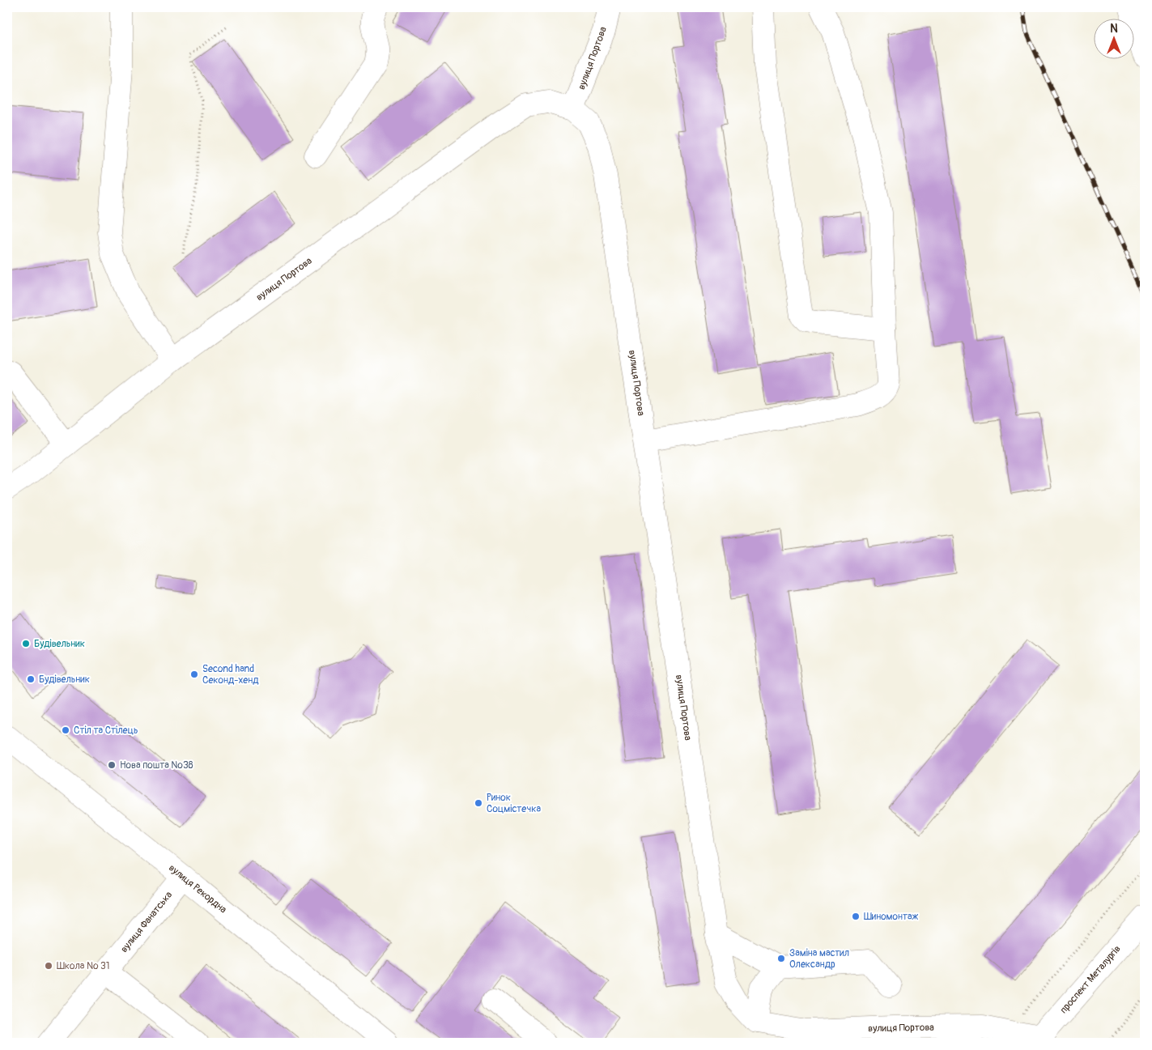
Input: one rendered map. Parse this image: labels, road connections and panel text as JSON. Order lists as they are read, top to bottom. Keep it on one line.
{"streets":{"street":["вулиця Портова","вулиця Рекордна","вулиця Фанатська","проспект Металургів"]},"crossings":[["вулиця Портова","проспект Металургів"],["вулиця Рекордна","вулиця Фанатська"]],"places":["Будівельник","Second hand Секонд-хенд","Будiвельник","Стіл та Стілець","Нова пошта №38","Ринок Соцмістечка","Шиномонтаж","Заміна мастил Олександр","Школа № 31"],"north":"top"}
